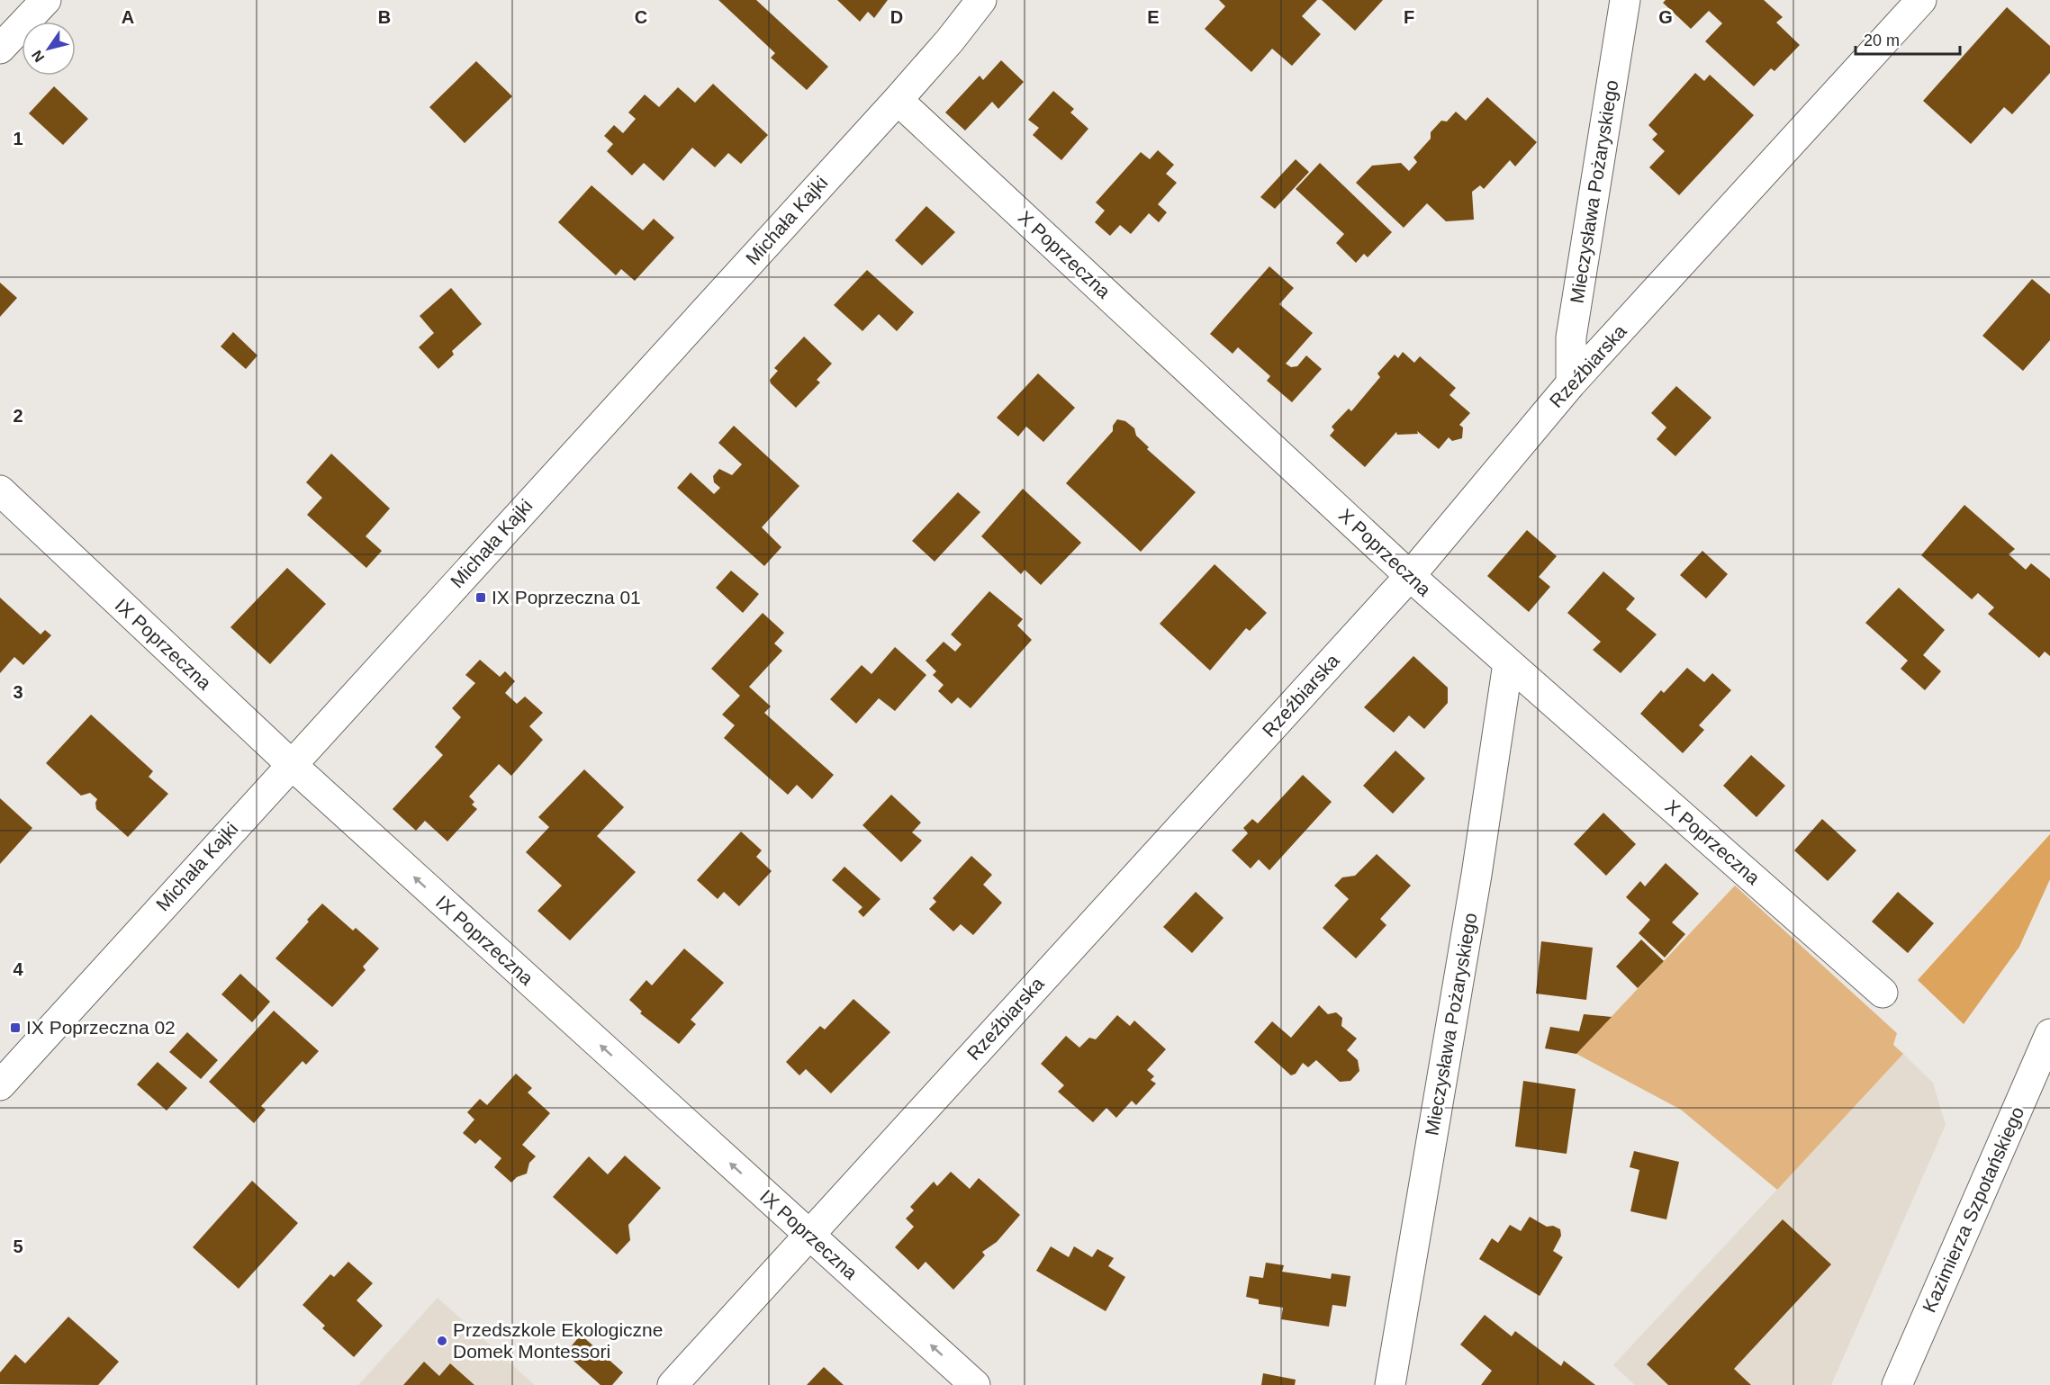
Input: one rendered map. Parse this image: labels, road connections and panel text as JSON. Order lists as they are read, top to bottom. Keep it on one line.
{"streets":{"street":["Mieczysława Pożaryskiego","Michała Kajki","X Poprzeczna","Rzeźbiarska","IX Poprzeczna","Kazimierza Szpotańskiego"]},"crossings":[["Mieczysława Pożaryskiego","X Poprzeczna"],["Mieczysława Pożaryskiego","Rzeźbiarska"],["Michała Kajki","X Poprzeczna"],["Michała Kajki","IX Poprzeczna"],["X Poprzeczna","Rzeźbiarska"],["Rzeźbiarska","IX Poprzeczna"]],"one_way":["IX Poprzeczna"],"places":{"transit":["IX Poprzeczna 01","IX Poprzeczna 02"],"other":["Przedszkole Ekologiczne Domek Montessori"]},"scale_bar":"20 m","north":"bottom left","grid":{"columns":["A","B","C","D","E","F","G"],"rows":["1","2","3","4","5"]}}
